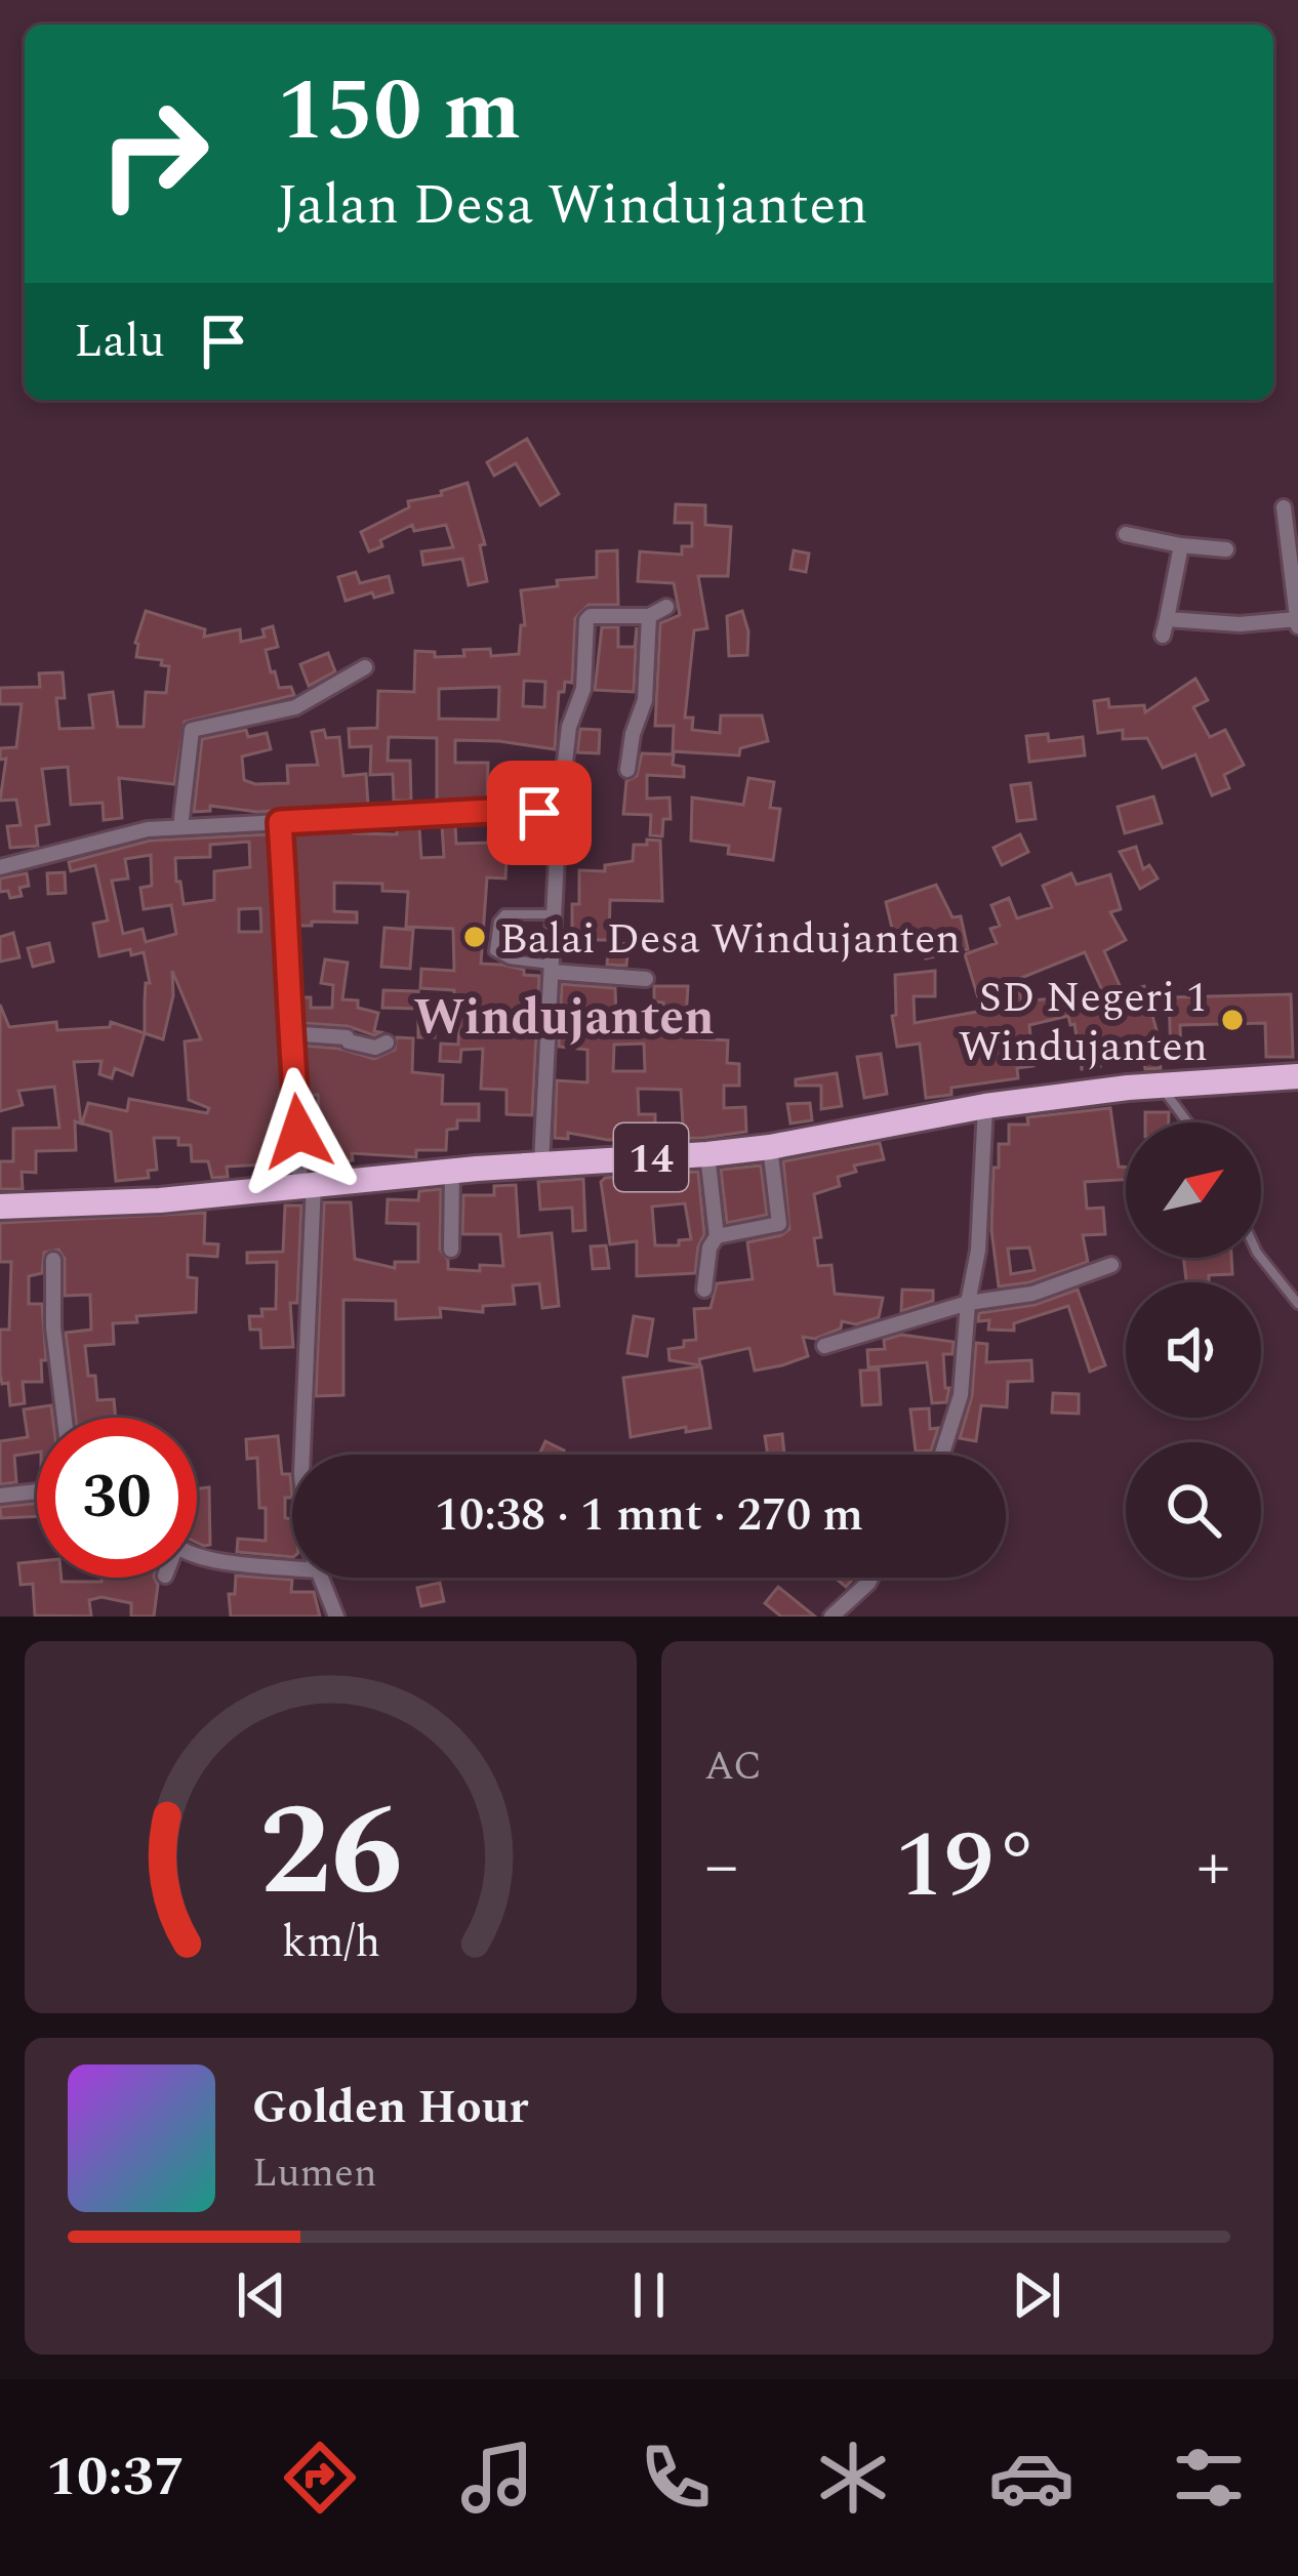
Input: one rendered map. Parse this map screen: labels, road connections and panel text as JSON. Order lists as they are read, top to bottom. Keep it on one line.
{"streets":{"highway":["14"]},"districts":["Windujanten"],"places":["Balai Desa Windujanten","SD Negeri 1 Windujanten"],"north":"top right","page":{"turn":["150 m","Jalan Desa Windujanten"],"then":"Lalu","limit":"30","trip":"10:38 · 1 mnt · 270 m","tile":"AC","heat":["−","19°","+"],"song":["Golden Hour","Lumen"],"tabs":"10:37","gauge":["26","km/h"]}}
